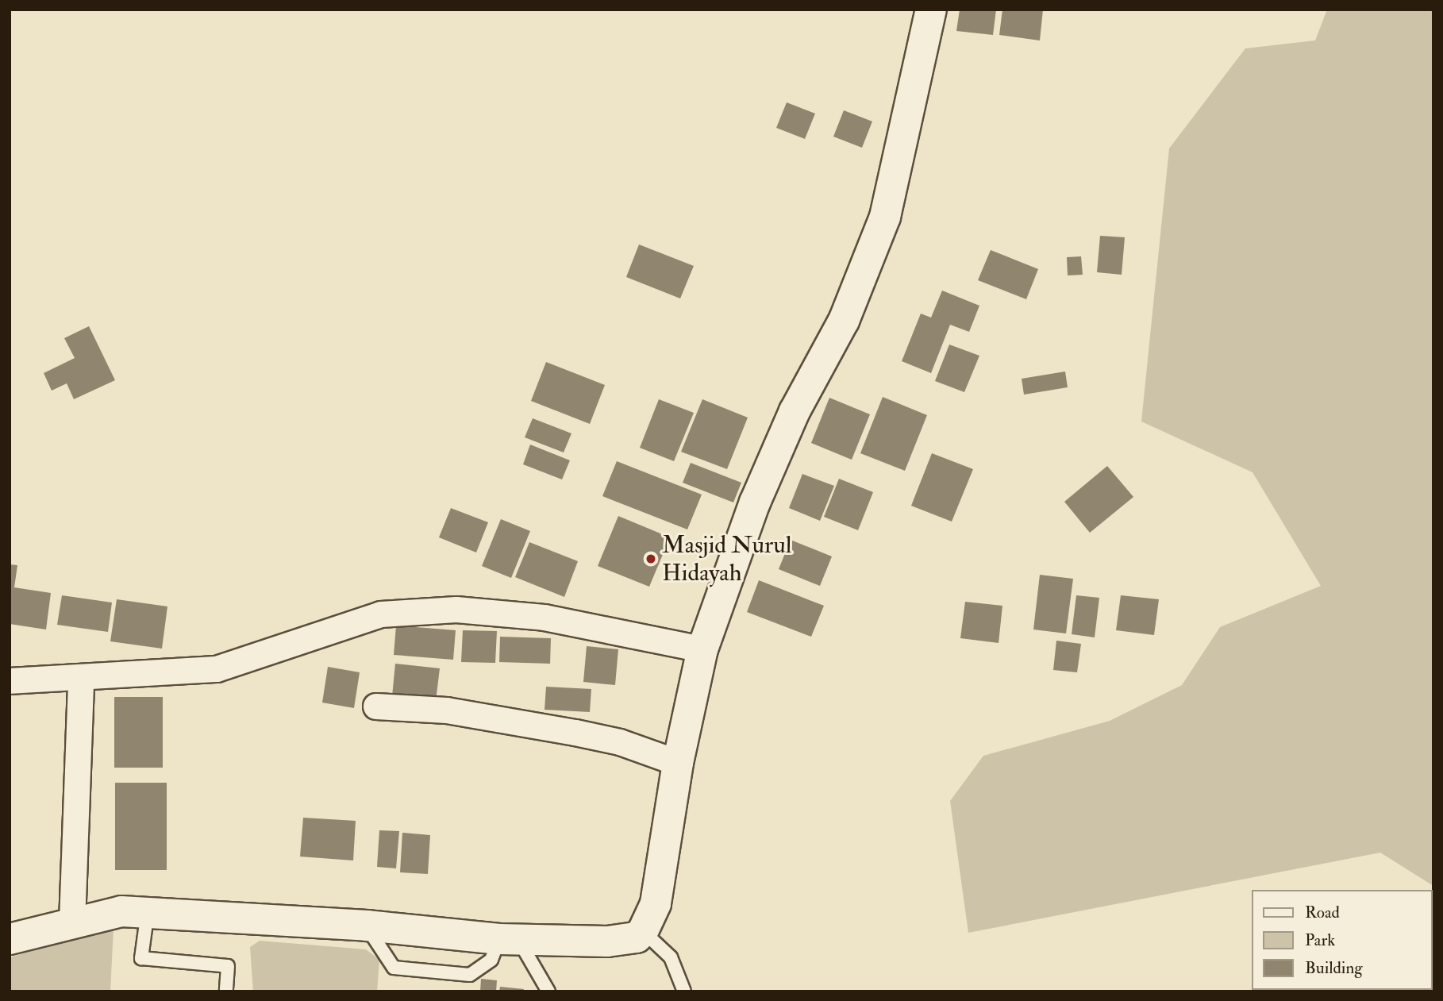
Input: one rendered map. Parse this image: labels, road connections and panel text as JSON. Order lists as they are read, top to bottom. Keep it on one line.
{"places":["Masjid Nurul Hidayah"],"legend":["Road","Park","Building"]}
